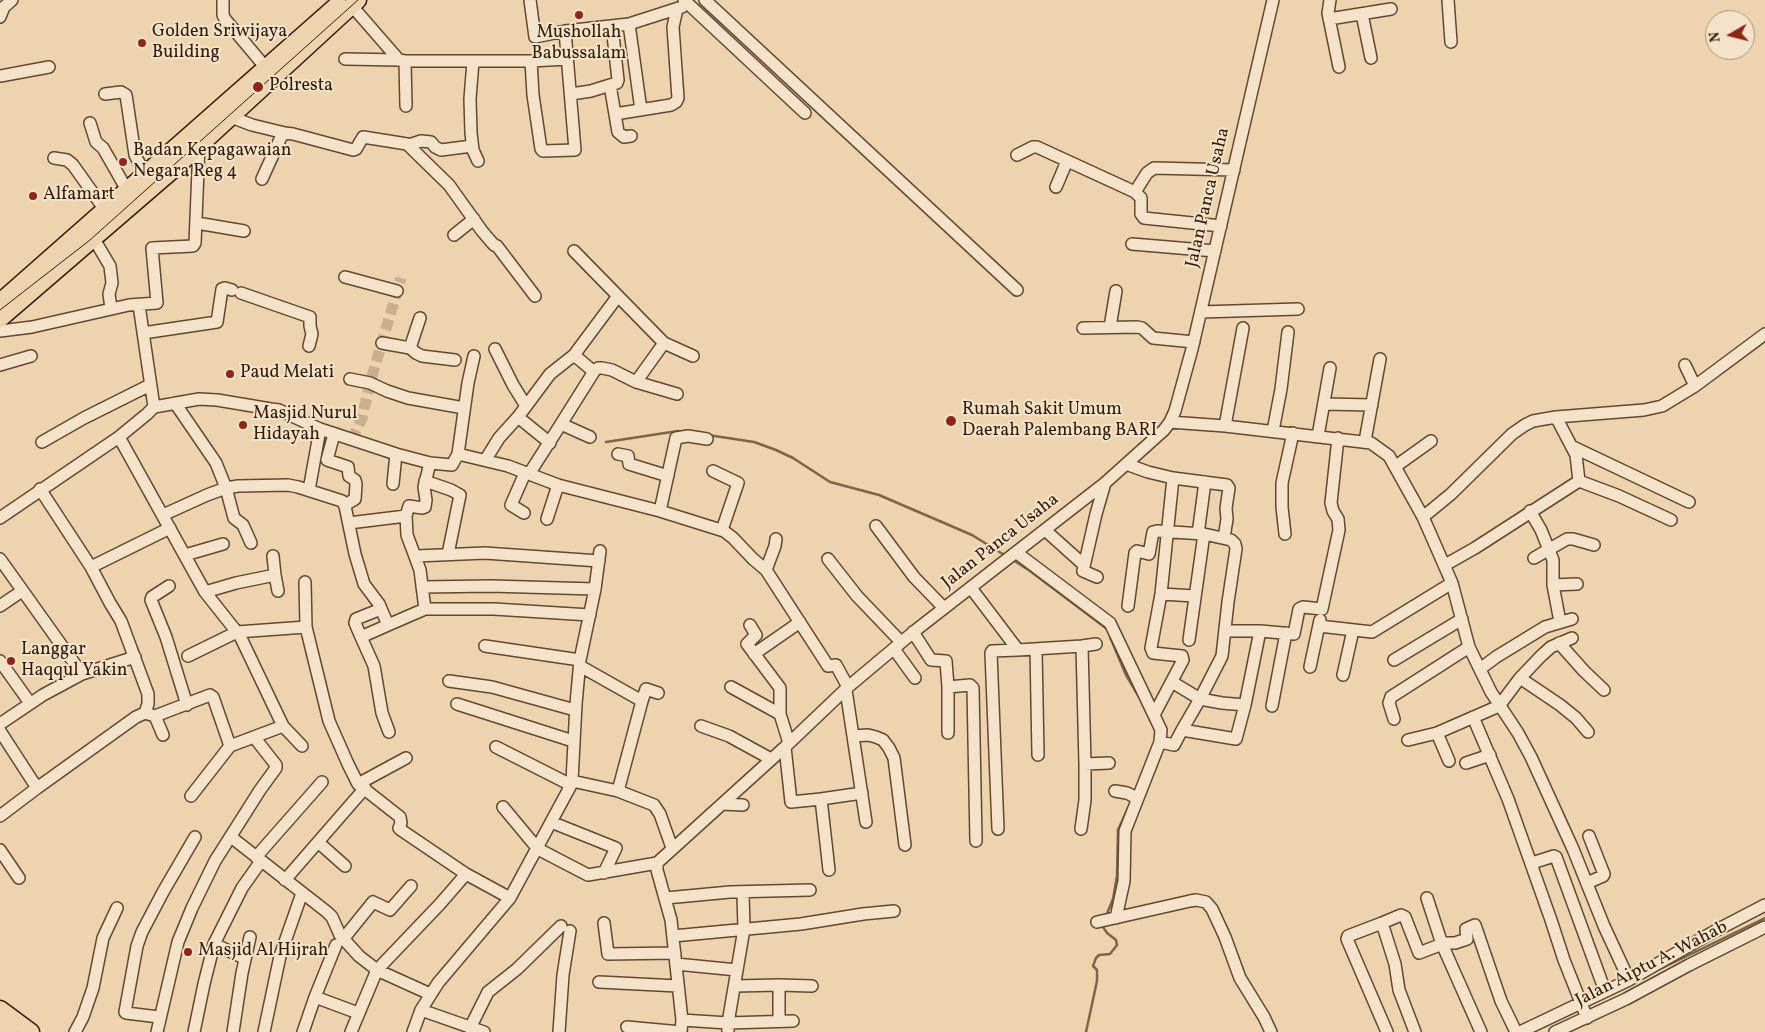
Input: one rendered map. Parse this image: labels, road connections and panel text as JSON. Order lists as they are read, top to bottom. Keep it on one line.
{"streets":{"street":["Jalan Panca Usaha","Jalan Aiptu A. Wahab"]},"places":["Mushollah Babussalam","Golden Sriwijaya Building","Polresta","Badan Kepagawaian Negara Reg 4","Alfamart","Paud Melati","Rumah Sakit Umum Daerah Palembang BARI","Masjid Nurul Hidayah","Langgar Haqqul Yakin","Masjid Al Hijrah"],"north":"left"}
